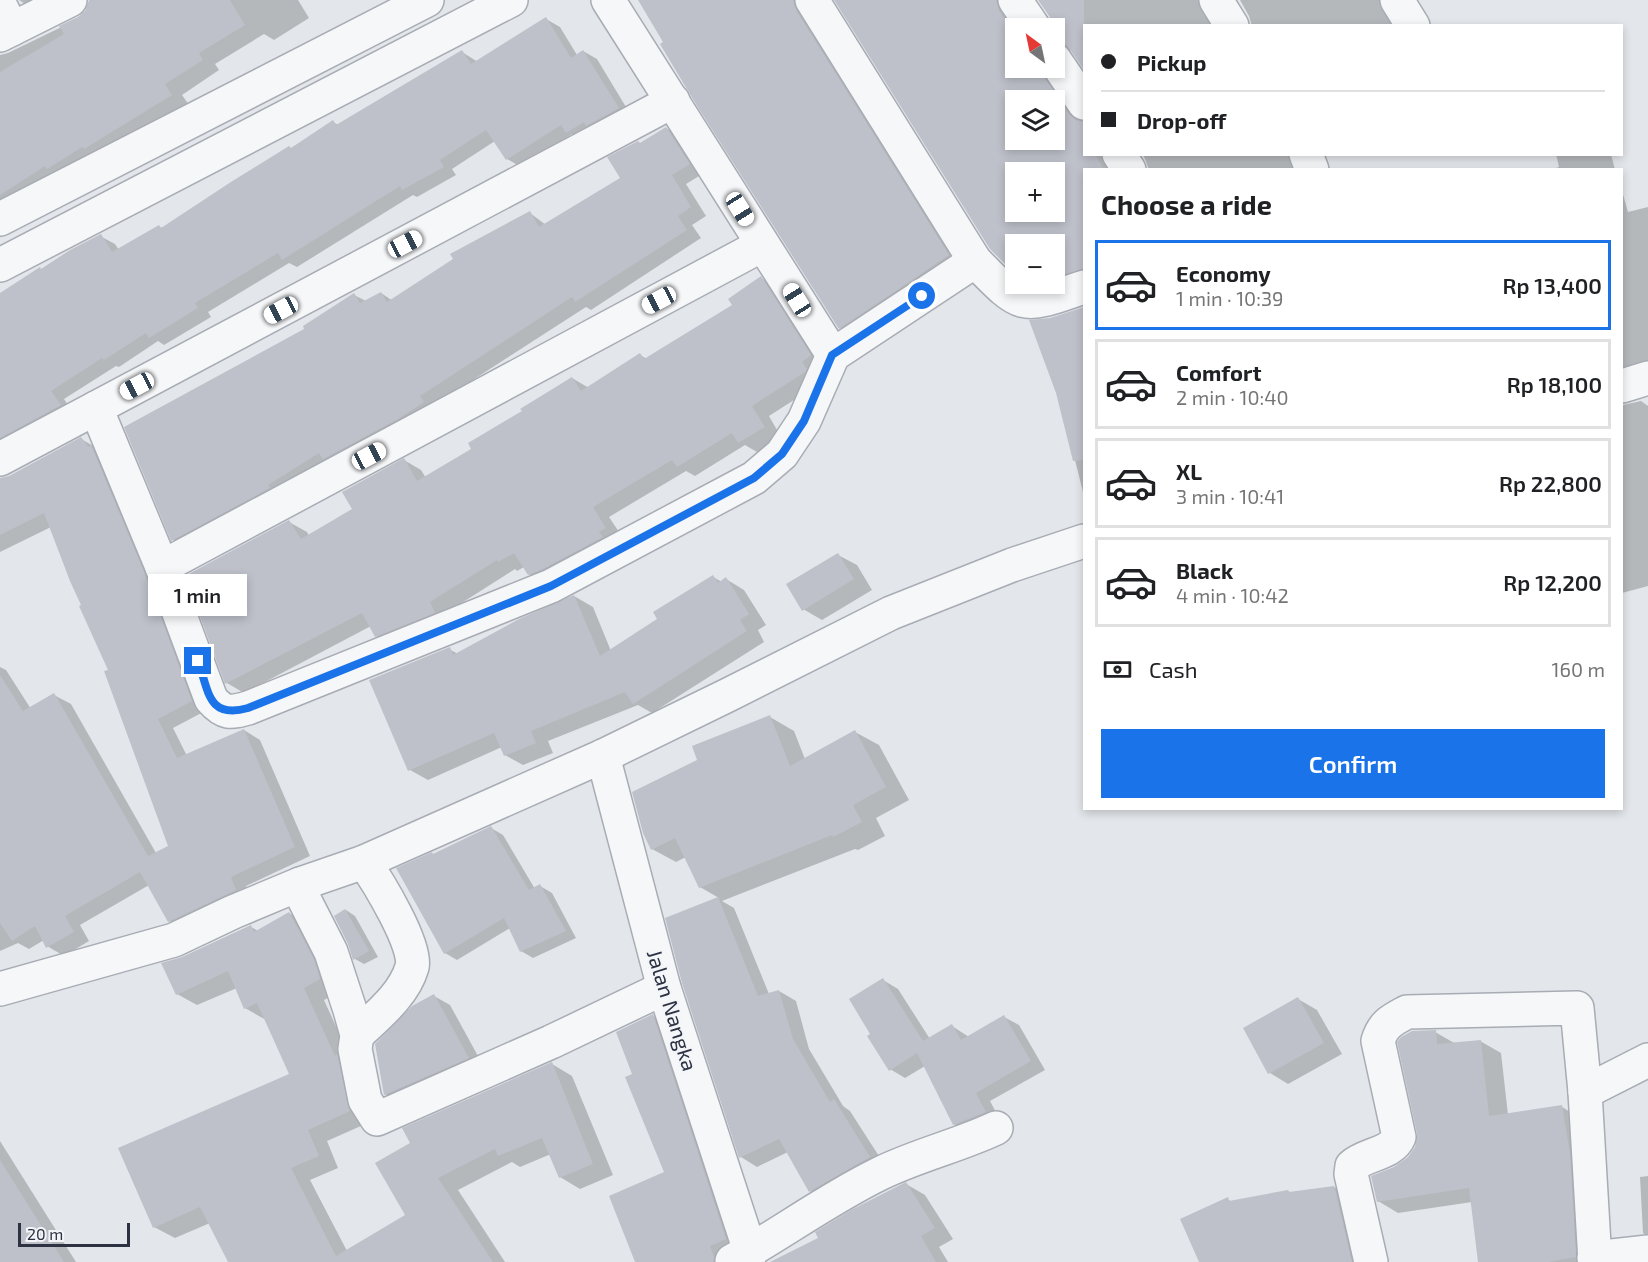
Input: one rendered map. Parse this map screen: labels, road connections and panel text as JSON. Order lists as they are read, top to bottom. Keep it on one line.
{"streets":{"street":["Jalan Nangka"]},"scale_bar":"20 m","north":"top left","page":{"map_buttons":["+","−"],"banner":["Pickup","Drop-off"],"heading":"Choose a ride","list":[{"name":"Economy","note":"1 min · 10:39","value":"Rp 13,400"},{"name":"Comfort","note":"2 min · 10:40","value":"Rp 18,100"},{"name":"XL","note":"3 min · 10:41","value":"Rp 22,800"},{"name":"Black","note":"4 min · 10:42","value":"Rp 12,200"}],"bubble":"1 min","pay":["Cash","160 m"],"buttons":"Confirm","scale":"20 m"}}
